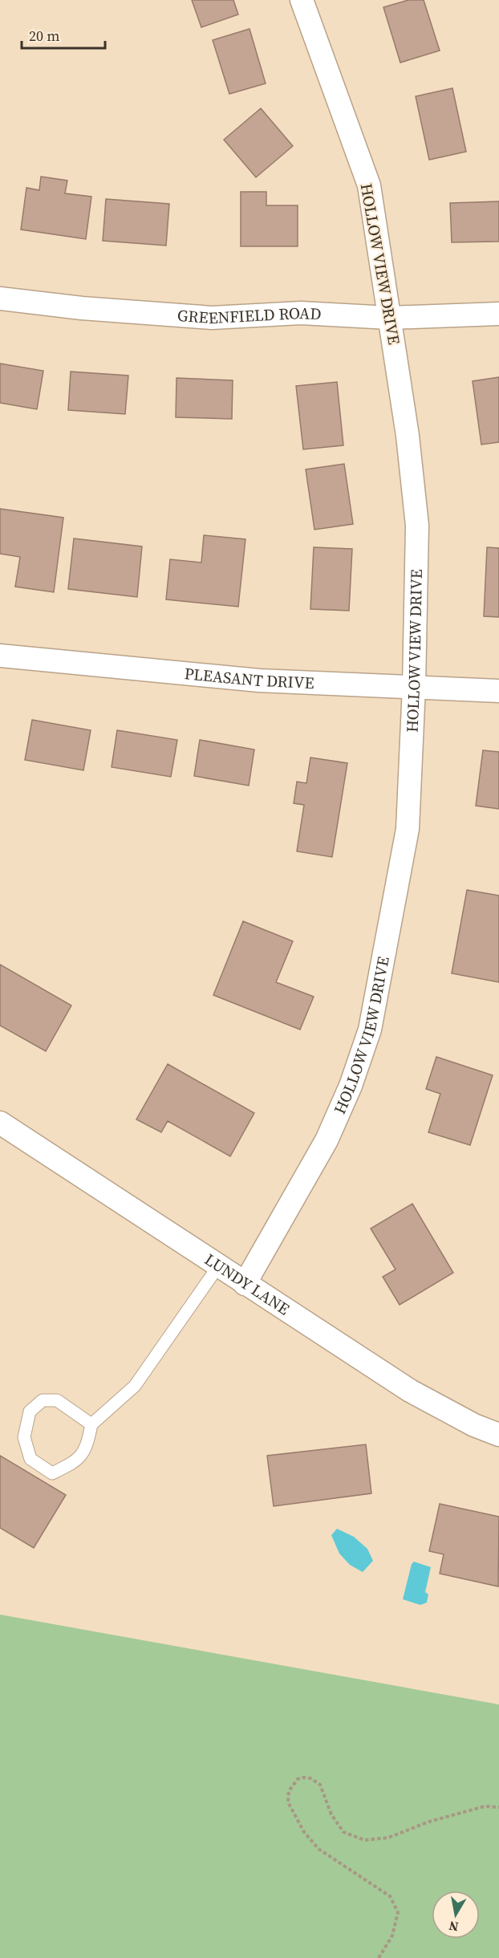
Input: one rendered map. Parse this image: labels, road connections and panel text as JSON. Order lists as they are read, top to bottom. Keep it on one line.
{"streets":{"street":["HOLLOW VIEW DRIVE","GREENFIELD ROAD","PLEASANT DRIVE","LUNDY LANE"]},"crossings":[["HOLLOW VIEW DRIVE","GREENFIELD ROAD"],["HOLLOW VIEW DRIVE","PLEASANT DRIVE"],["HOLLOW VIEW DRIVE","LUNDY LANE"]],"scale_bar":"20 m","north":"bottom"}
